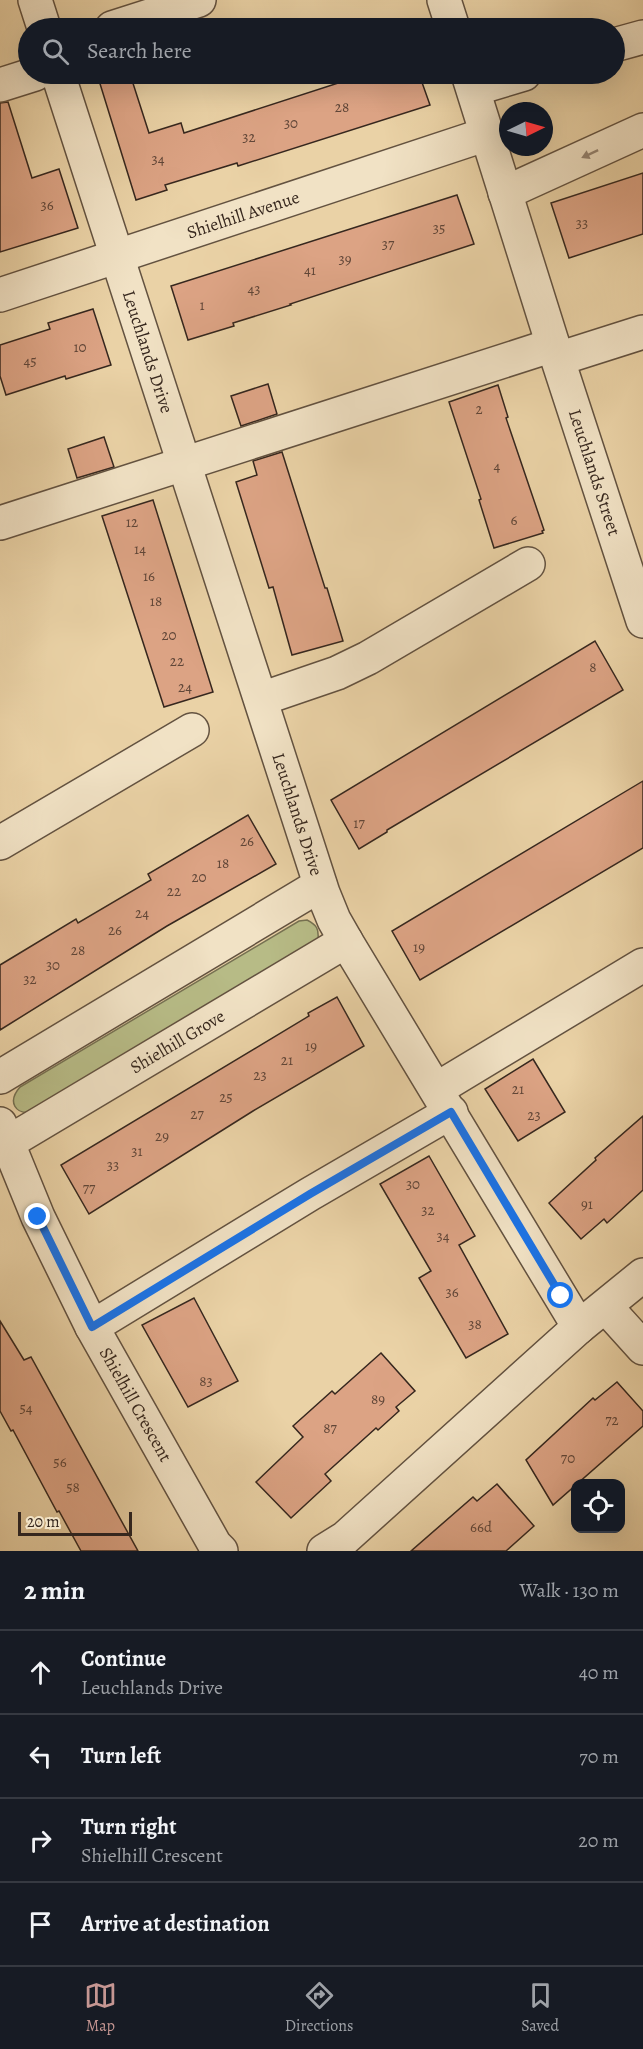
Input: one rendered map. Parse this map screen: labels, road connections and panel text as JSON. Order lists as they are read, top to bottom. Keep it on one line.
{"streets":{"street":["Shielhill Avenue","Leuchlands Drive","Leuchlands Street","Shielhill Grove","Shielhill Crescent"]},"crossings":[["Shielhill Avenue","Leuchlands Drive"],["Shielhill Avenue","Leuchlands Street"],["Leuchlands Drive","Shielhill Grove"],["Shielhill Grove","Shielhill Crescent"]],"house_numbers":["28","30","32","34","36","33","35","37","39","41","43","1","10","45","2","4","6","12","14","16","18","20","22","8","24","17","26","18","20","22","24","26","19","28","30","32","19","21","23","21","25","27","23","29","31","33","30","77","91","32","34","36","38","83","89","54","72","87","70","56","58","66d"],"scale_bar":"20 m","north":"right","page":{"search":"Search here","scale":"20 m","heading":["2 min","Walk · 130 m"],"list":[["Continue","Leuchlands Drive","40 m"],["Turn left","70 m"],["Turn right","Shielhill Crescent","20 m"],"Arrive at destination"],"nav":["Map","Directions","Saved"]}}
